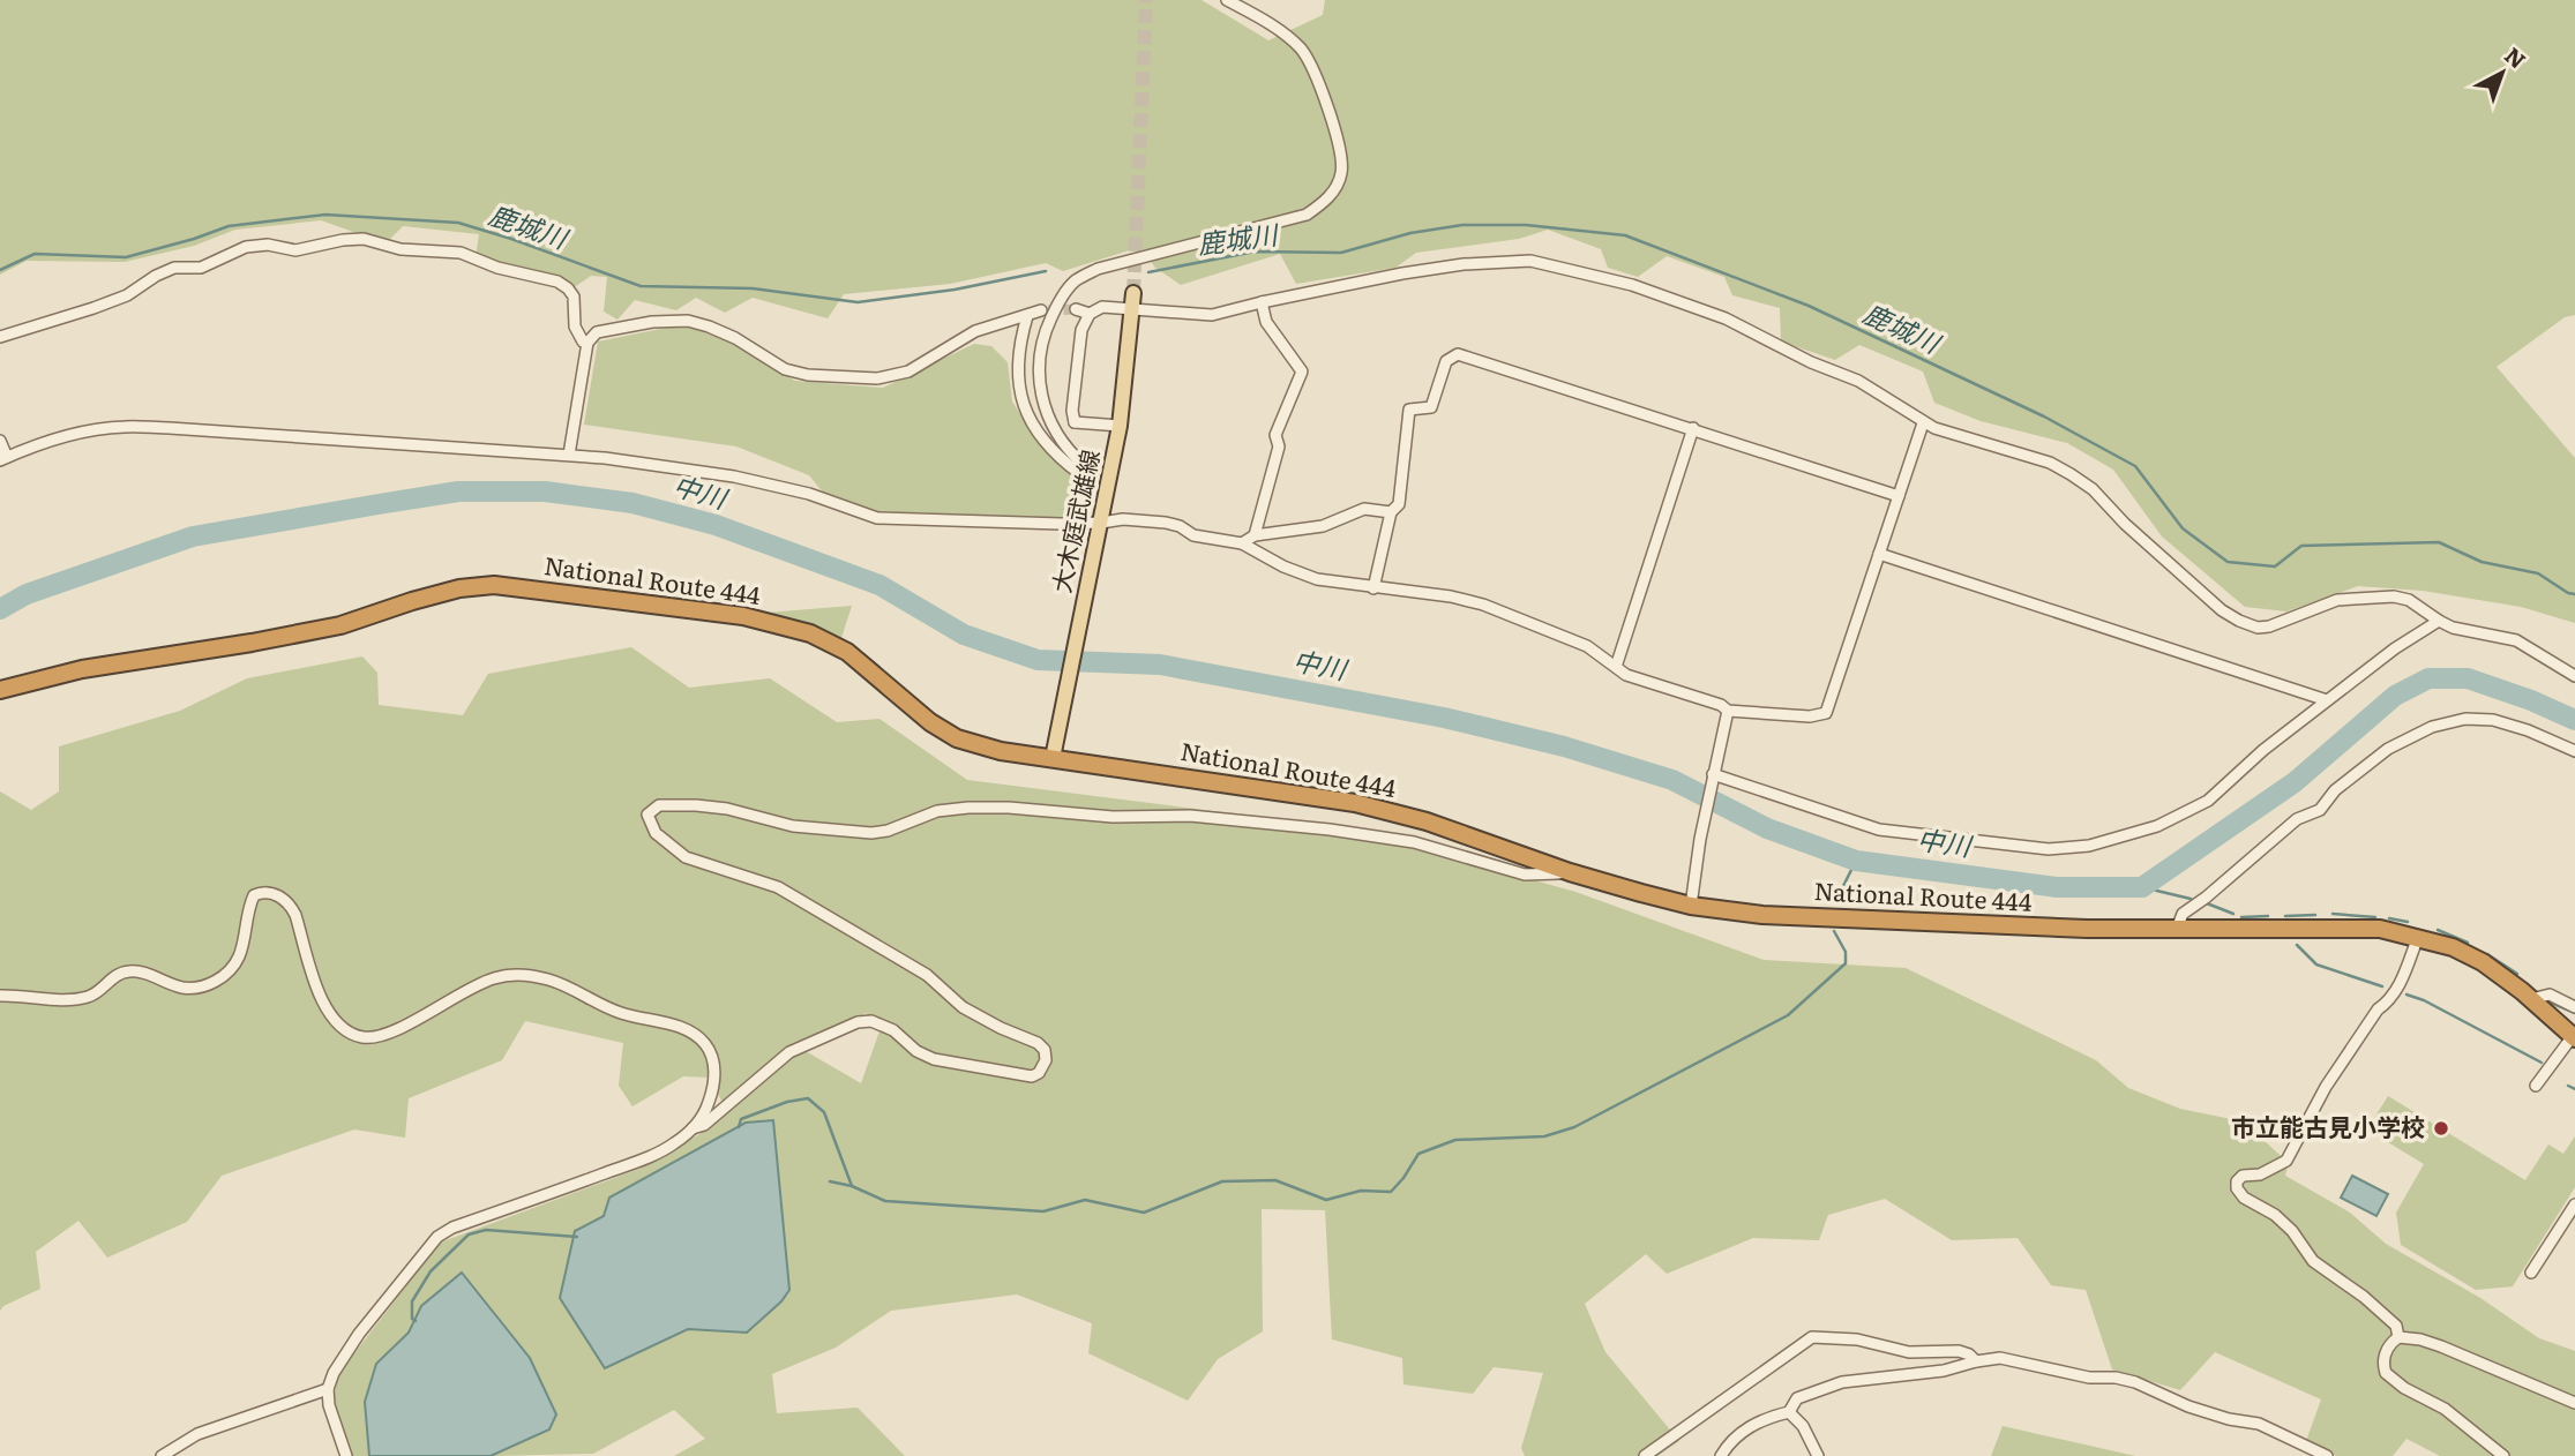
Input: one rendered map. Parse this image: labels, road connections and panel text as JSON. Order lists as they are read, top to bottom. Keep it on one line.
{"streets":{"highway":["National Route 444"],"main road":["大木庭武雄線"]},"crossings":[["大木庭武雄線","National Route 444"]],"water":["鹿城川","中川"],"places":["市立能古見小学校"],"north":"top right"}
